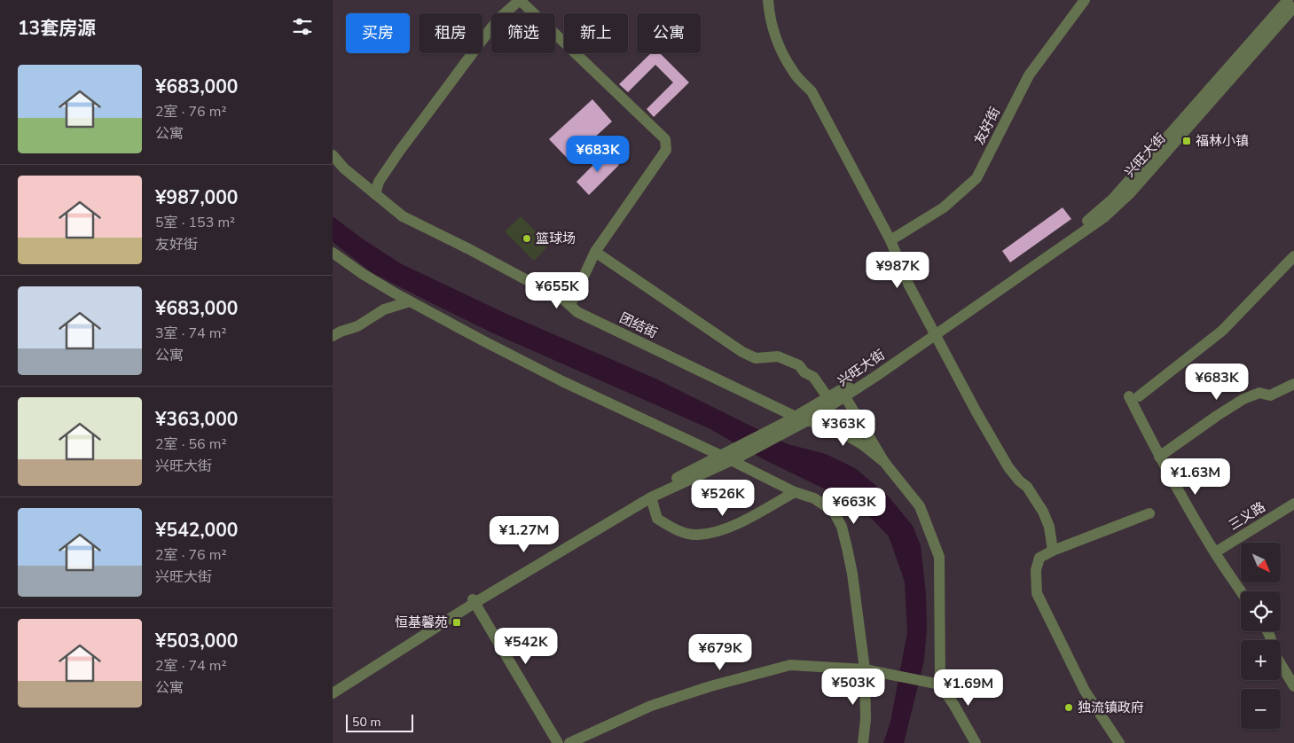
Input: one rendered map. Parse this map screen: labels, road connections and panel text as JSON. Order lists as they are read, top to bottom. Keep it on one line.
{"streets":{"street":["友好街","兴旺大街","团结街","三义路"]},"crossings":[["兴旺大街","团结街"]],"places":{"transit":["福林小镇","恒基馨苑"],"other":["篮球场","独流镇政府"]},"scale_bar":"50 m","north":"bottom right","page":{"heading":"13套房源","chip":["买房","租房","筛选","新上","公寓"],"list":[{"name":"¥683,000","note":"2室 · 76 m² · 公寓"},{"name":"¥987,000","note":"5室 · 153 m² · 友好街"},{"name":"¥683,000","note":"3室 · 74 m² · 公寓"},{"name":"¥363,000","note":"2室 · 56 m² · 兴旺大街"},{"name":"¥542,000","note":"2室 · 76 m² · 兴旺大街"},{"name":"¥503,000","note":"2室 · 74 m² · 公寓"}],"price":["¥683K","¥987K","¥655K","¥683K","¥363K","¥1.63M","¥526K","¥663K","¥1.27M","¥542K","¥679K","¥503K","¥1.69M"],"map_buttons":["+","−"],"scale":"50 m"}}
